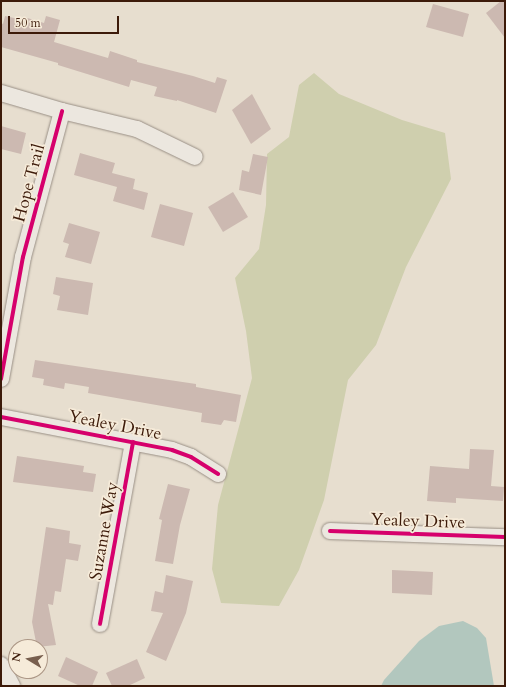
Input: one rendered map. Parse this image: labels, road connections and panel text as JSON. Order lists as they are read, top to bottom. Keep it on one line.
{"streets":{"street":["Hope Trail","Yealey Drive","Suzanne Way"]},"crossings":[["Yealey Drive","Suzanne Way"]],"scale_bar":"50 m","north":"left"}
